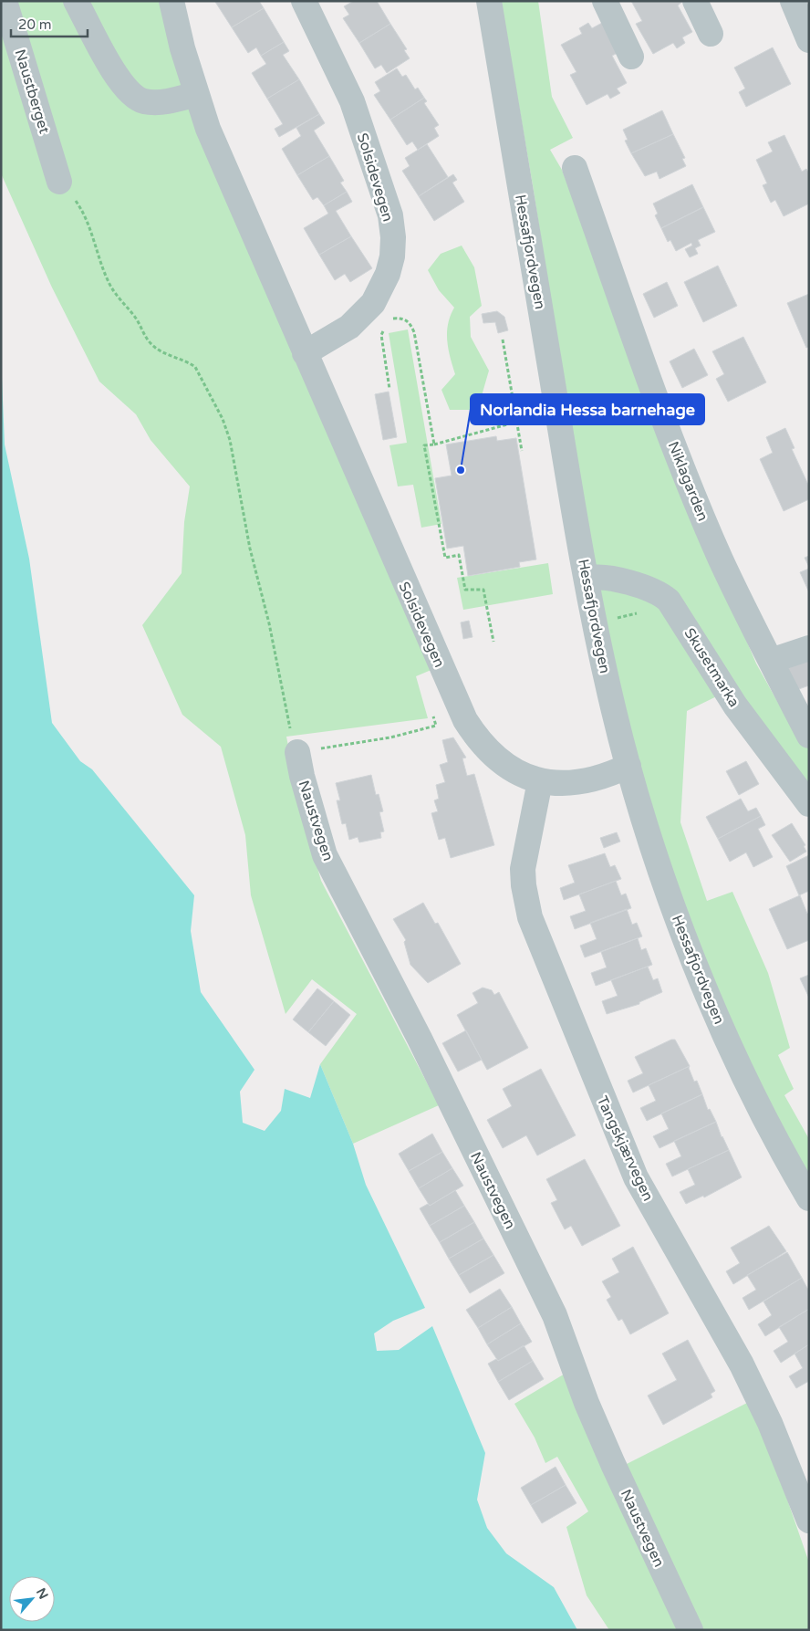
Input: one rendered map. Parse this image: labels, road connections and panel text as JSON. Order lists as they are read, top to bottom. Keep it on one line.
{"streets":{"street":["Naustberget","Solsidevegen","Hessafjordvegen","Niklagarden","Skusetmarka","Naustvegen","Tangskjærvegen"]},"crossings":[["Solsidevegen","Hessafjordvegen"],["Solsidevegen","Tangskjærvegen"],["Hessafjordvegen","Skusetmarka"]],"places":["Norlandia Hessa barnehage"],"scale_bar":"20 m","north":"top right"}
